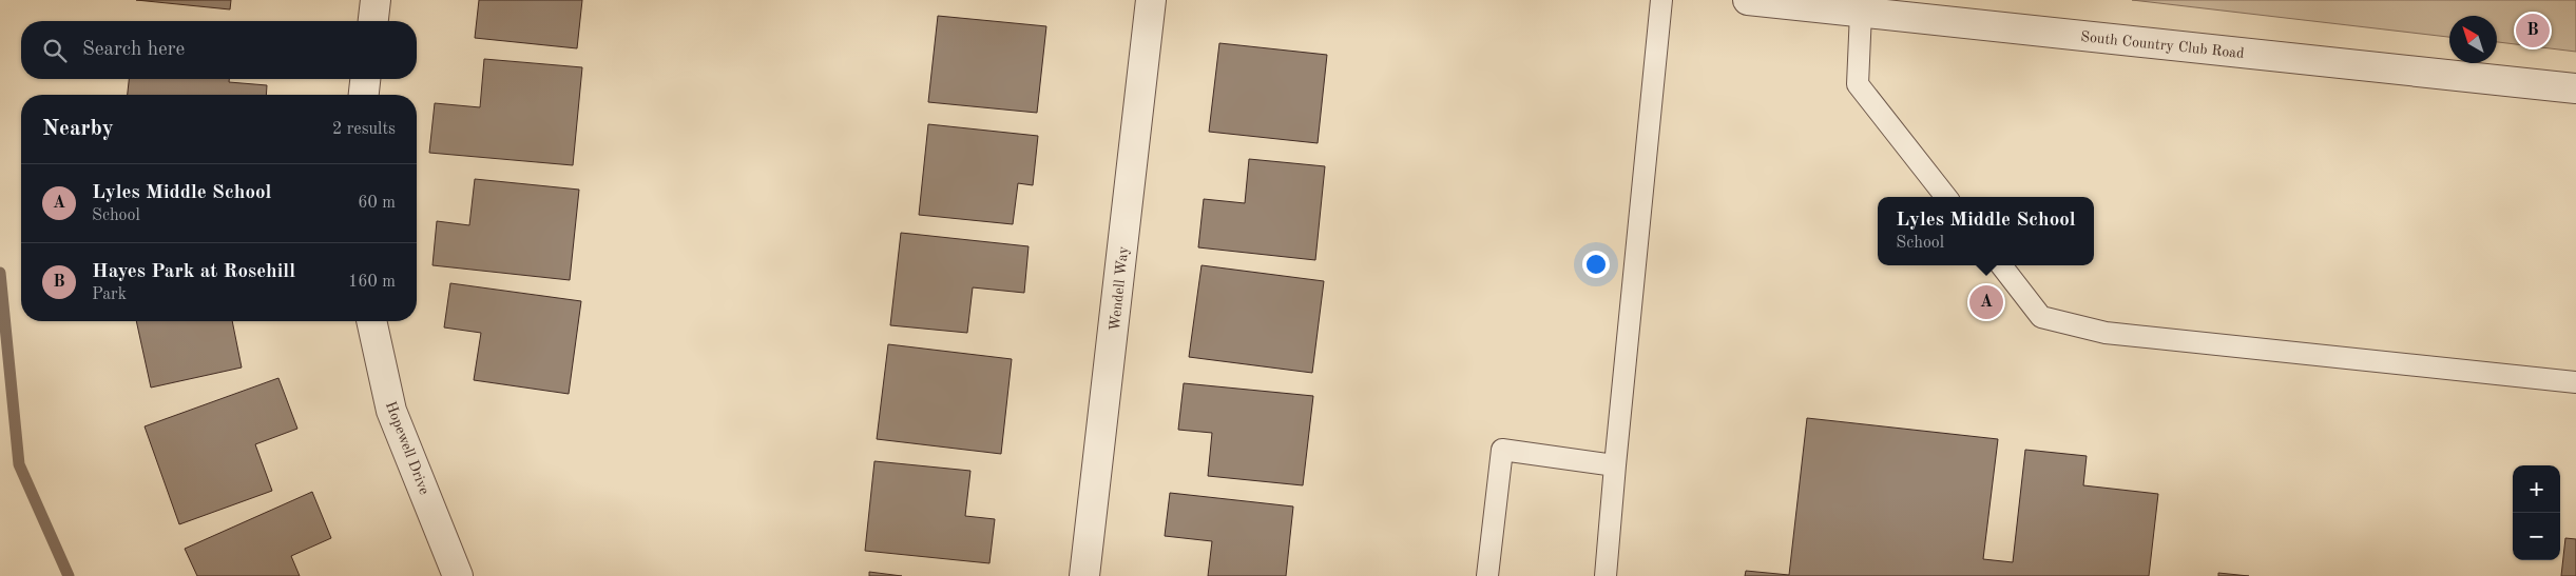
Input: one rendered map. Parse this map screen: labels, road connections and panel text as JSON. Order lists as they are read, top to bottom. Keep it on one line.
{"streets":{"street":["South Country Club Road","Wendell Way","Hopewell Drive"]},"north":"top left","page":{"pins":["B","A"],"search":"Search here","heading":["Nearby","2 results"],"list":[{"mark":"A","name":"Lyles Middle School","note":"School","value":"60 m"},{"mark":"B","name":"Hayes Park at Rosehill","note":"Park","value":"160 m"}],"popup":["Lyles Middle School","School"],"map_buttons":["+","−"]}}
